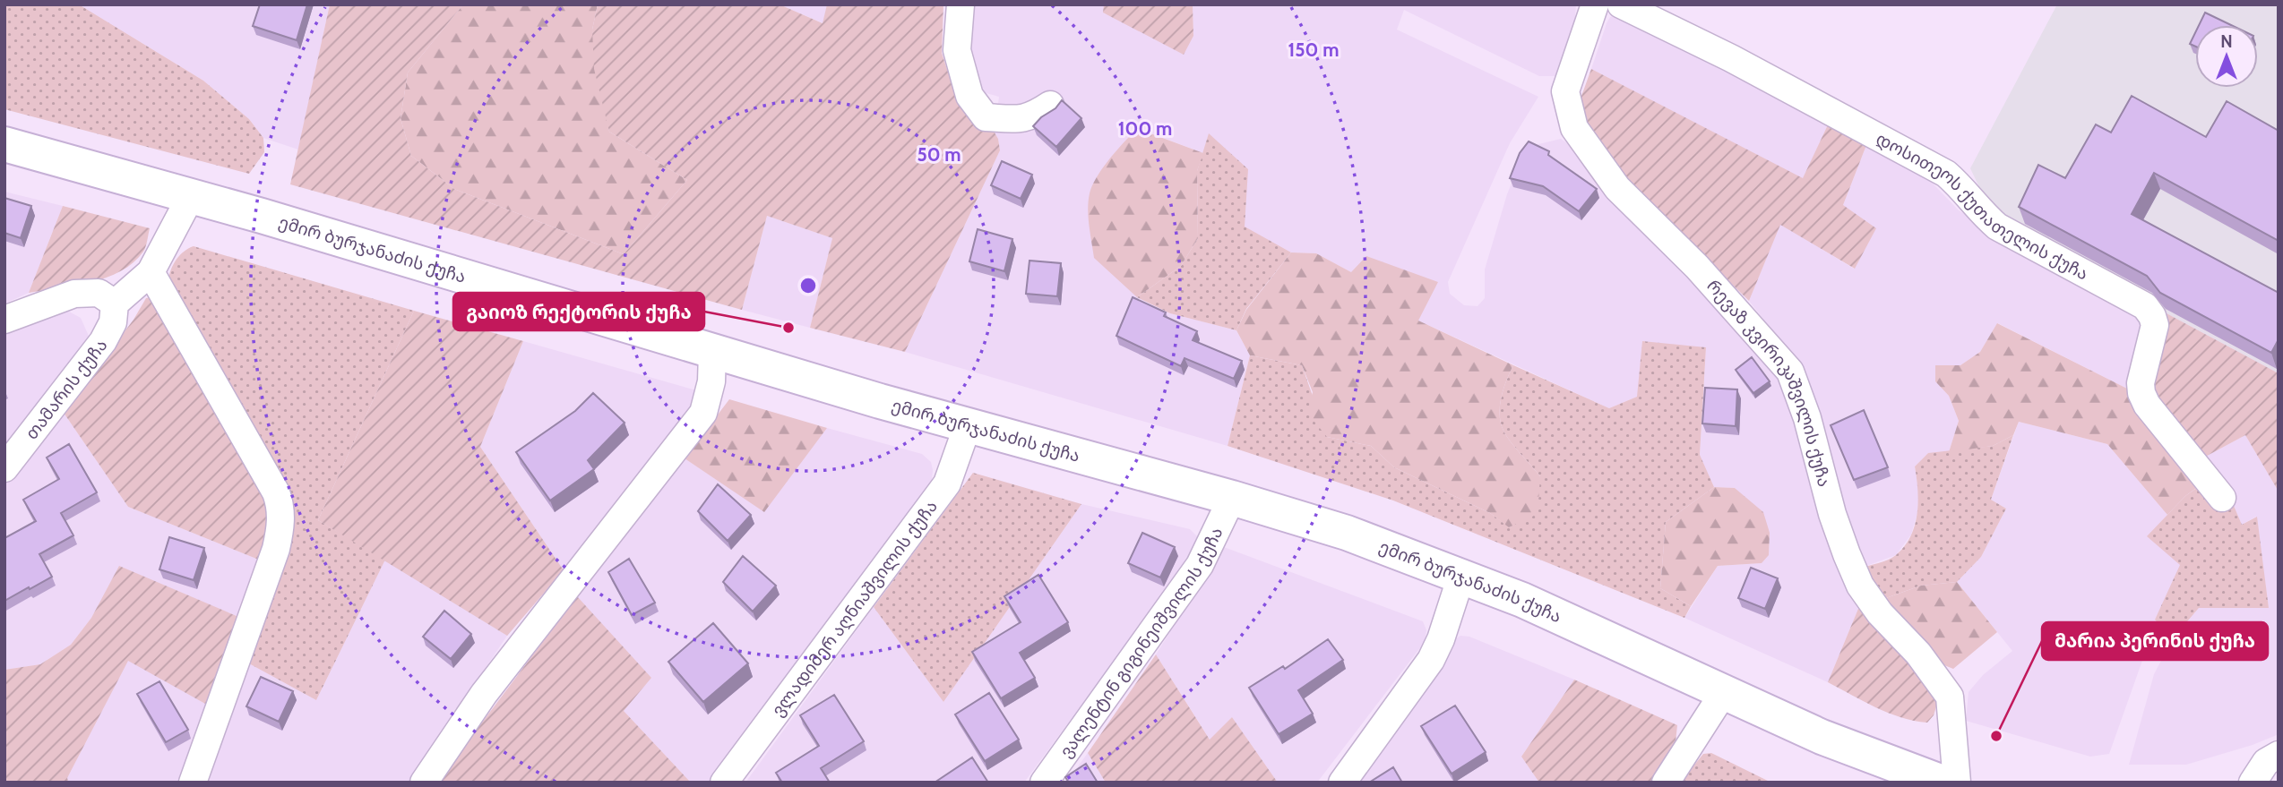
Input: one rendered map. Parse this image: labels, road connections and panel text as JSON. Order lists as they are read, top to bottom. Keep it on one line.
{"streets":{"street":["დოსითეოს ქუთათელის ქუჩა","ემირ ბურჯანაძის ქუჩა","რევაზ კვირიკაშვილის ქუჩა","თამარის ქუჩა","ვლადიმერ აღნიაშვილის ქუჩა","ვალენტინ გიგინეიშვილის ქუჩა"]},"crossings":[["ემირ ბურჯანაძის ქუჩა","ვლადიმერ აღნიაშვილის ქუჩა"],["ემირ ბურჯანაძის ქუჩა","ვალენტინ გიგინეიშვილის ქუჩა"]],"places":["გაიოზ რექტორის ქუჩა","მარია პერინის ქუჩა"],"north":"top","rings":["150 m","100 m","50 m"]}
